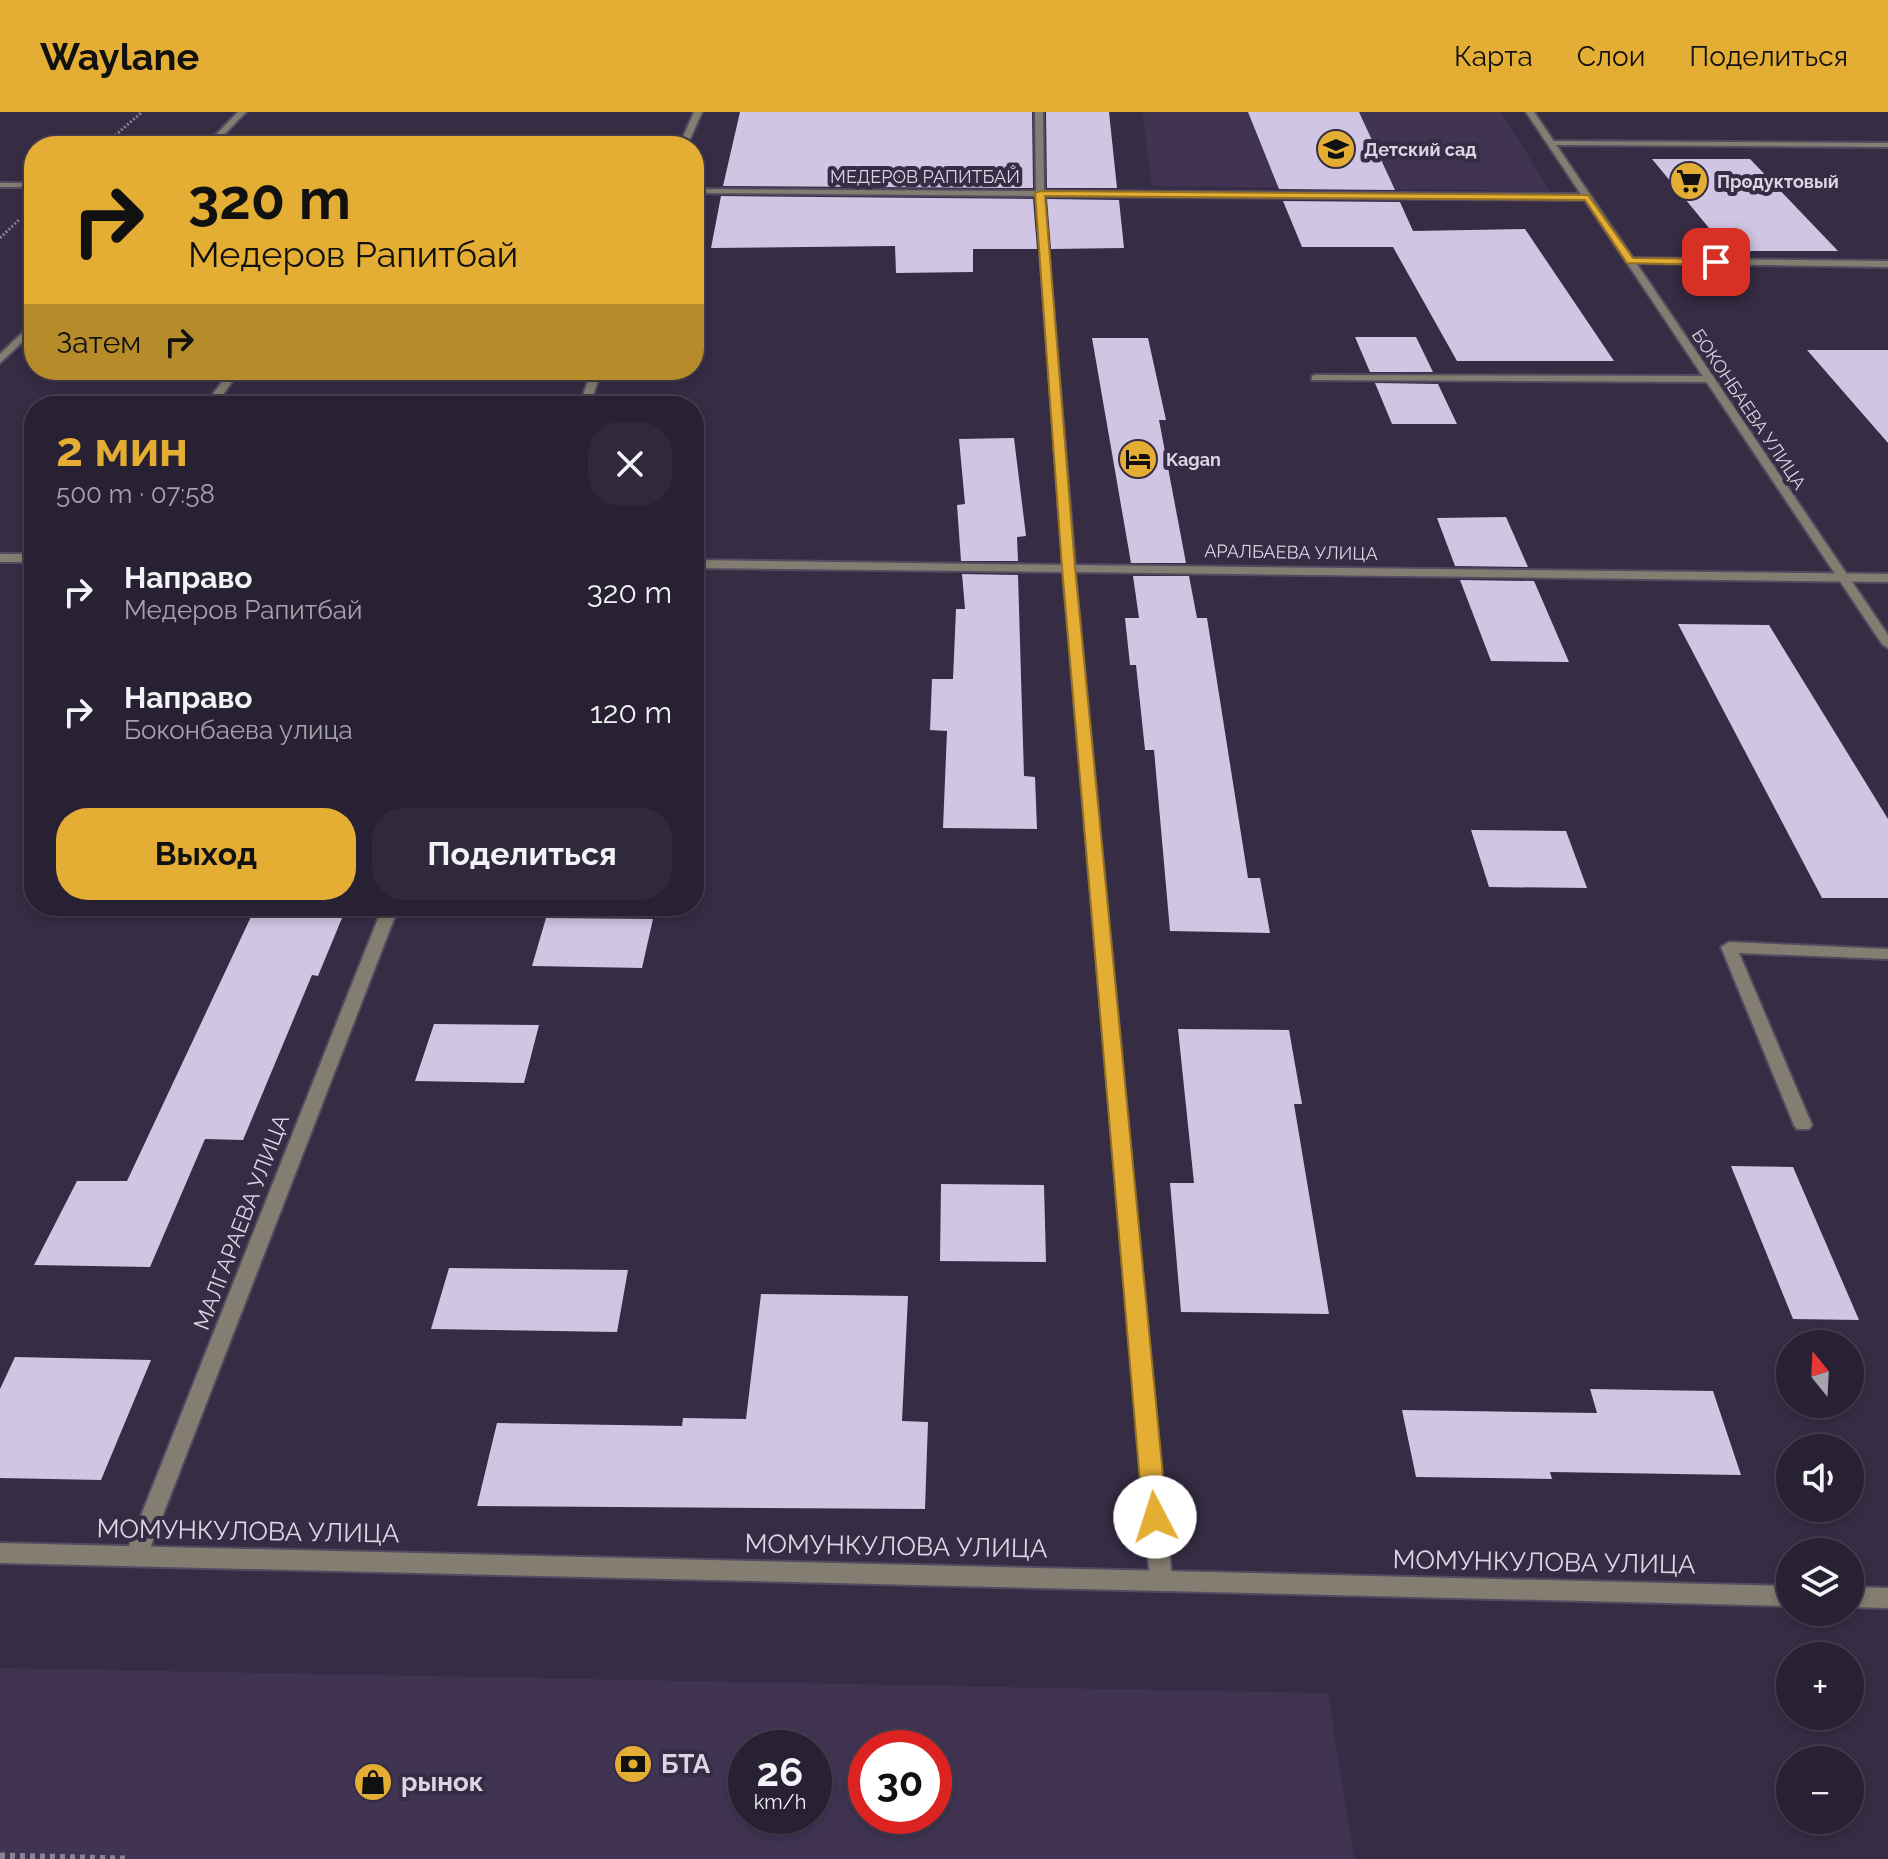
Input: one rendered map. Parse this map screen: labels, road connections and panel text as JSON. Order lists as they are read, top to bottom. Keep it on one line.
{"streets":{"street":["МЕДЕРОВ РАПИТБАЙ","БОКОНБАЕВА УЛИЦА","АРАЛБАЕВА УЛИЦА","МАЛГАРАЕВА УЛИЦА","МОМУНКУЛОВА УЛИЦА"]},"crossings":[["МЕДЕРОВ РАПИТБАЙ","БОКОНБАЕВА УЛИЦА"],["БОКОНБАЕВА УЛИЦА","АРАЛБАЕВА УЛИЦА"],["МАЛГАРАЕВА УЛИЦА","МОМУНКУЛОВА УЛИЦА"]],"places":{"school or university":["Детский сад"],"supermarket":["Продуктовый"],"hotel":["Kagan"],"bank":["БТА"],"shop":["рынок"]},"north":"top","page":{"header":"Waylane","nav":["Карта","Слои","Поделиться"],"turn":["320 m","Медеров Рапитбай"],"then":"Затем","heading":["2 мин","500 m · 07:58"],"list":[{"name":"Направо","note":"Медеров Рапитбай","value":"320 m"},{"name":"Направо","note":"Боконбаева улица","value":"120 m"}],"buttons":["Выход","Поделиться"],"map_buttons":["+","−"],"speed":"26 km/h","limit":"30"}}
